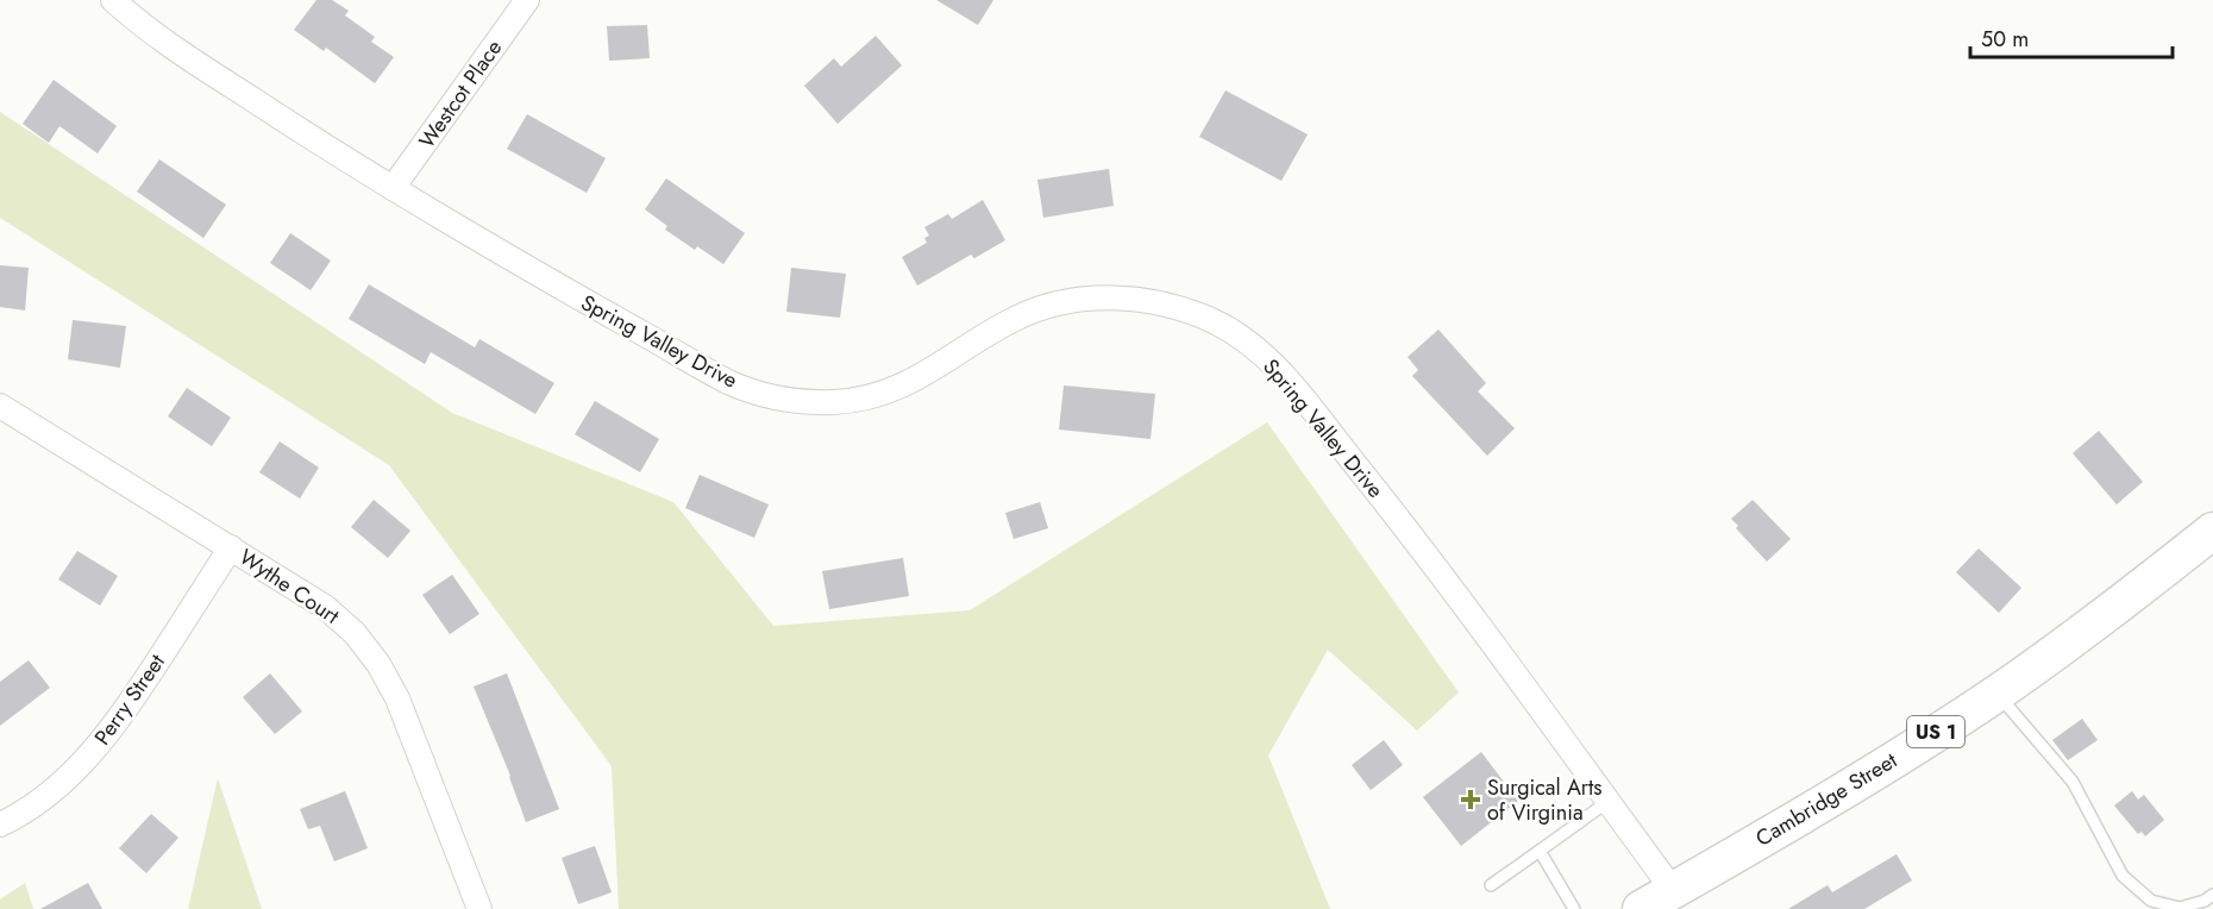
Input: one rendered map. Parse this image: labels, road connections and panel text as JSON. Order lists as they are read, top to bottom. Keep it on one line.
{"streets":{"main road":["US 1","Cambridge Street"],"street":["Westcot Place","Spring Valley Drive","Wythe Court","Perry Street"]},"crossings":[["Westcot Place","Spring Valley Drive"],["Spring Valley Drive","Cambridge Street"],["Wythe Court","Perry Street"]],"places":{"health":["Surgical Arts of Virginia"]},"scale_bar":"50 m"}
